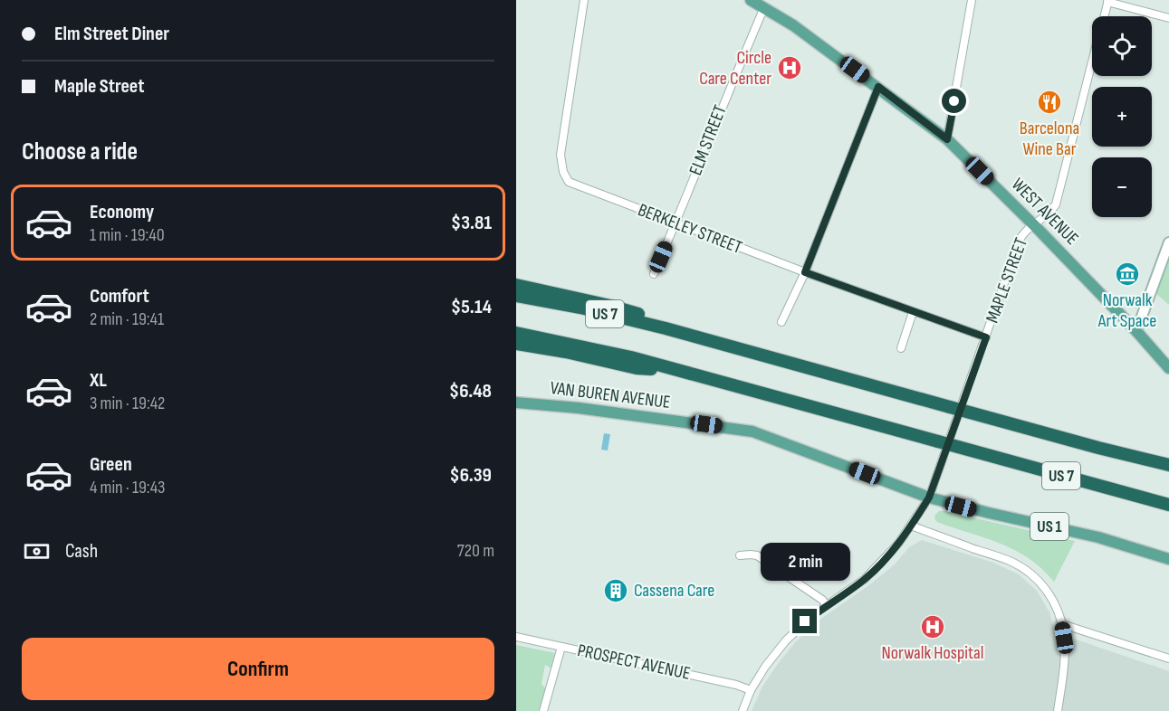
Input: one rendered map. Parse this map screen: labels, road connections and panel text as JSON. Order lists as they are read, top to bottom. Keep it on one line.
{"streets":{"highway":["US 7"],"main road":["WEST AVENUE","VAN BUREN AVENUE","US 1"],"street":["ELM STREET","BERKELEY STREET","MAPLE STREET","PROSPECT AVENUE"]},"crossings":[["ELM STREET","WEST AVENUE"],["ELM STREET","BERKELEY STREET"],["WEST AVENUE","MAPLE STREET"],["BERKELEY STREET","MAPLE STREET"],["MAPLE STREET","VAN BUREN AVENUE"],["MAPLE STREET","PROSPECT AVENUE"]],"places":{"hospital":["Circle Care Center","Norwalk Hospital"],"restaurant":["Barcelona Wine Bar"],"museum":["Norwalk Art Space"],"building":["Cassena Care"]},"page":{"banner":["Elm Street Diner","Maple Street"],"map_buttons":["+","−"],"heading":"Choose a ride","list":[{"name":"Economy","note":"1 min · 19:40","value":"$3.81"},{"name":"Comfort","note":"2 min · 19:41","value":"$5.14"},{"name":"XL","note":"3 min · 19:42","value":"$6.48"},{"name":"Green","note":"4 min · 19:43","value":"$6.39"}],"pay":["Cash","720 m"],"bubble":"2 min","buttons":"Confirm"}}
